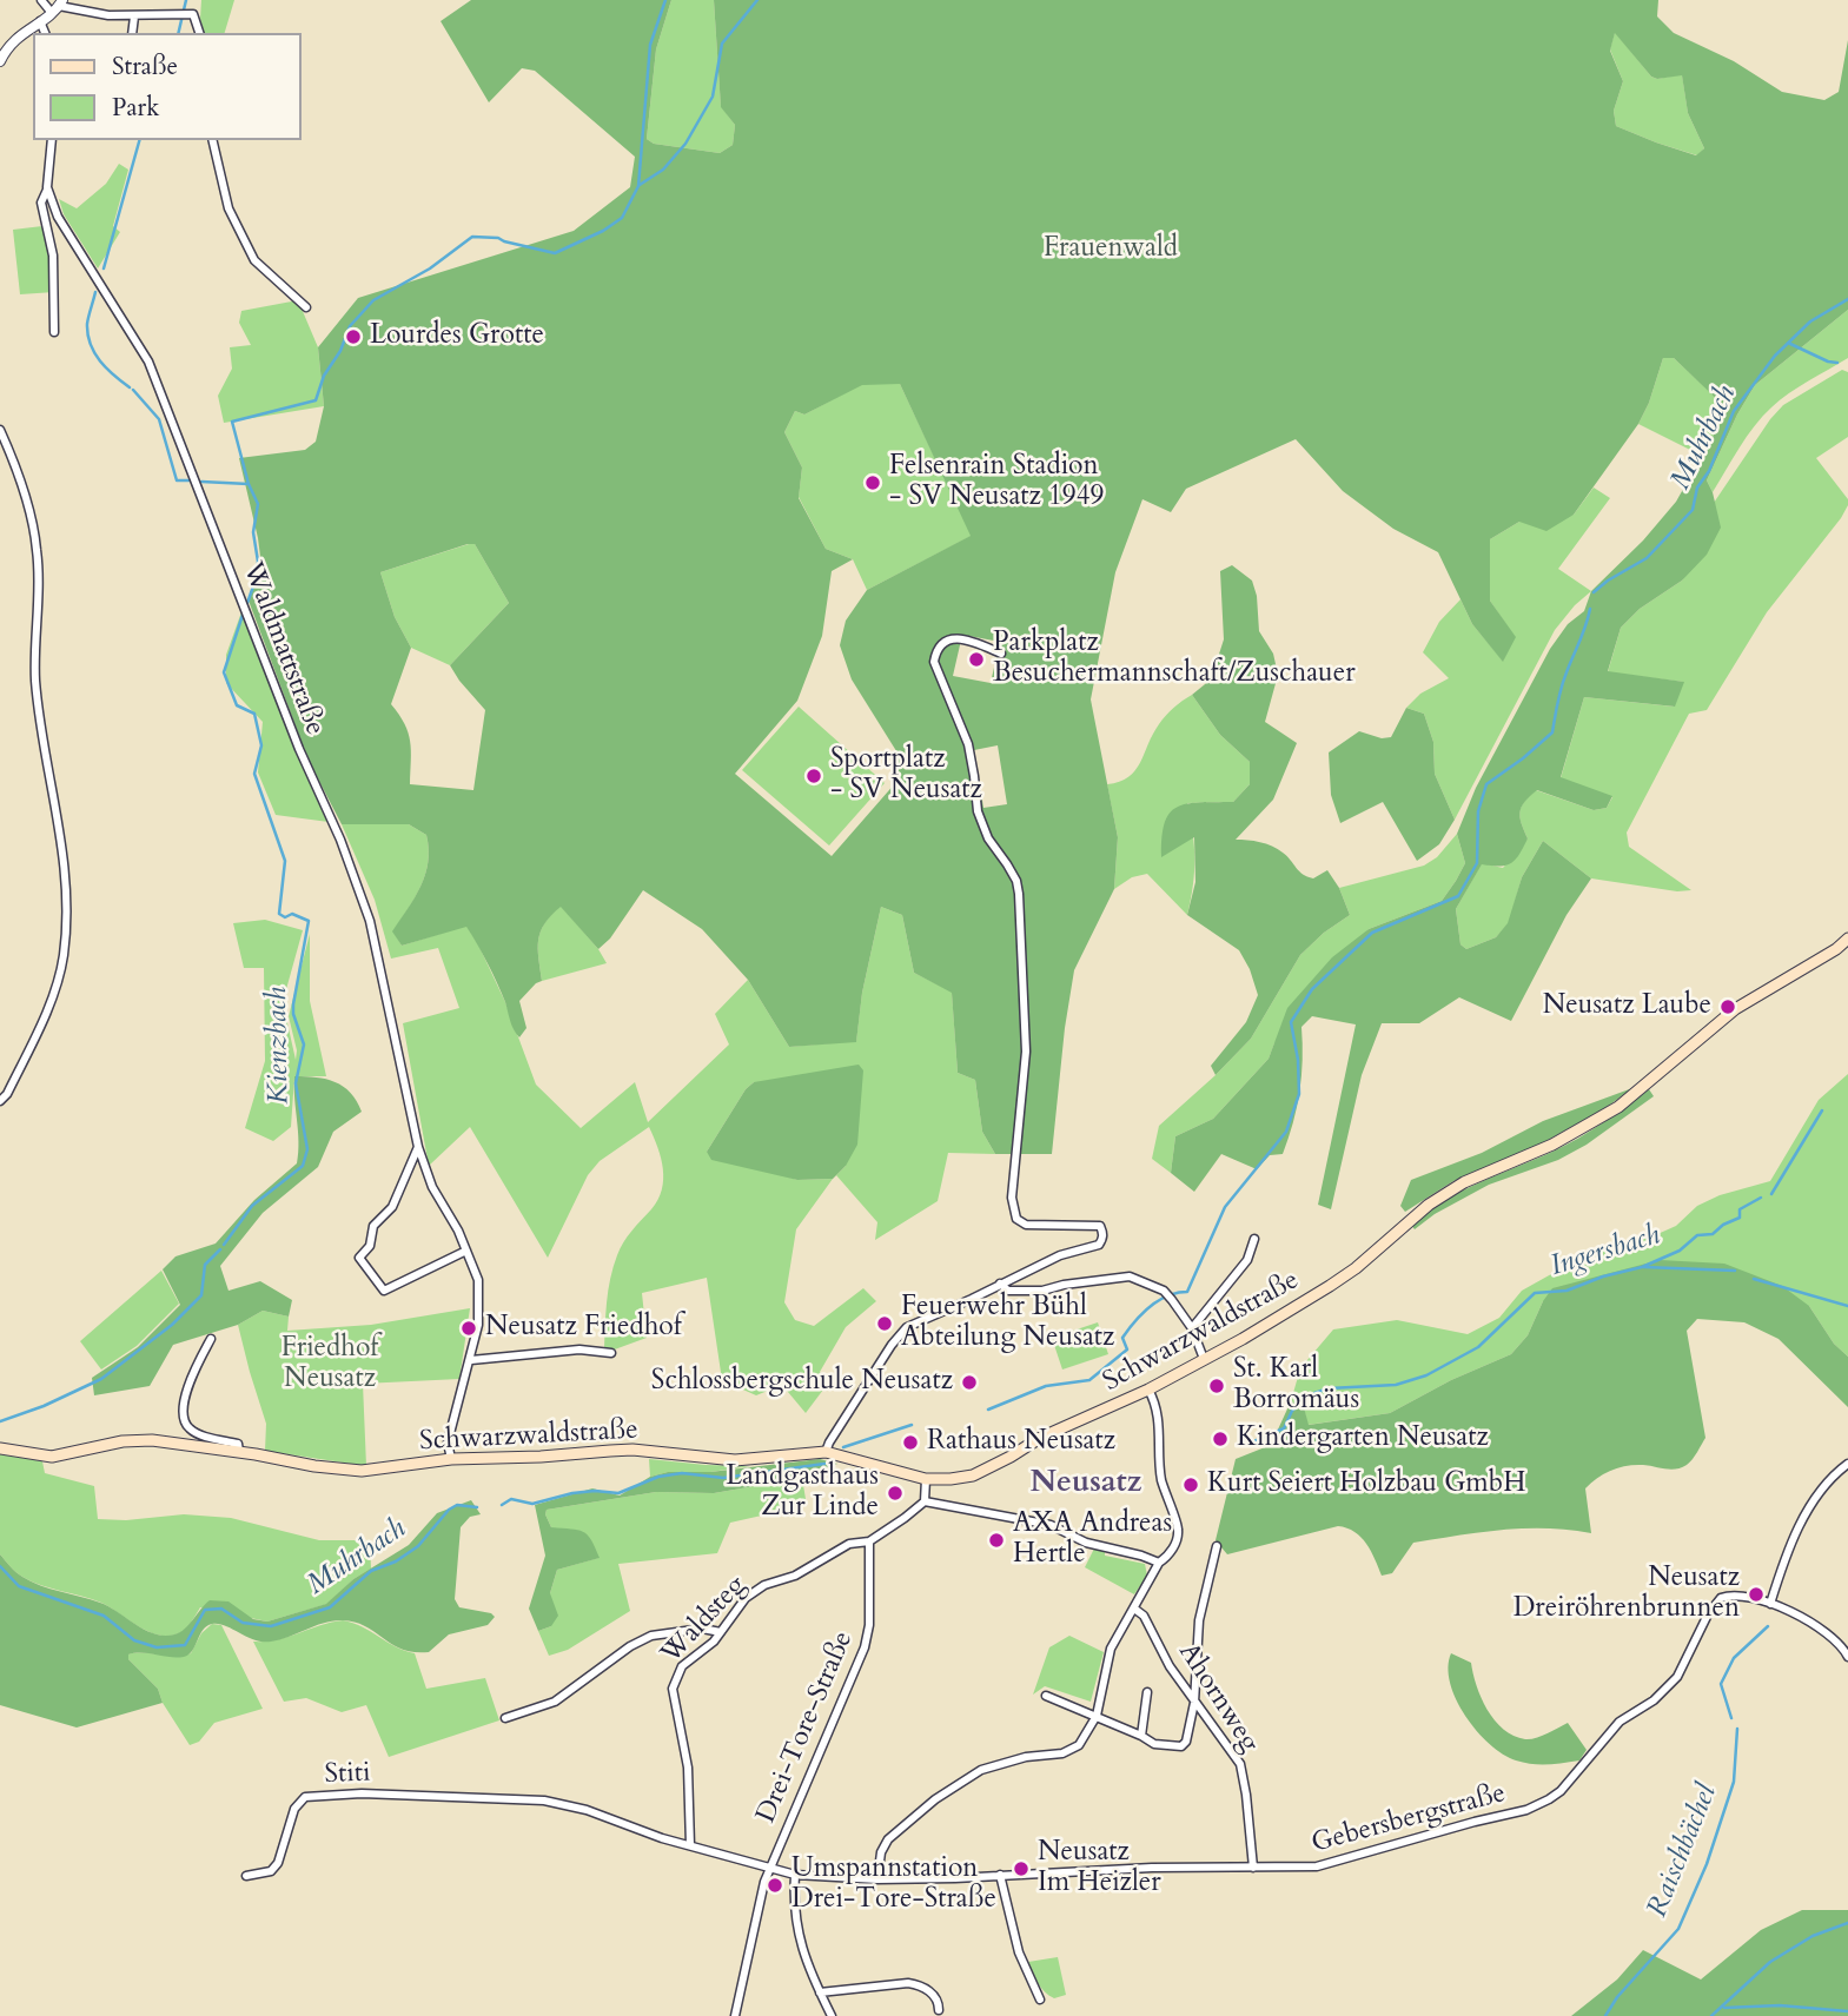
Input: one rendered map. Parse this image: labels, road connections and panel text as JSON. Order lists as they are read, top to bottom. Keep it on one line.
{"streets":{"main road":["Schwarzwaldstraße"],"street":["Waldmattstraße","Waldsteg","Ahornweg","Drei-Tore-Straße","Stiti","Gebersbergstraße"]},"crossings":[["Waldmattstraße","Schwarzwaldstraße"],["Waldsteg","Drei-Tore-Straße"],["Waldsteg","Gebersbergstraße"],["Ahornweg","Gebersbergstraße"],["Drei-Tore-Straße","Gebersbergstraße"],["Stiti","Gebersbergstraße"]],"districts":["Neusatz"],"water":["Muhrbach","Kienzbach","Ingersbach","Raischbächel"],"parks":["Frauenwald","Friedhof Neusatz"],"places":["Lourdes Grotte","Felsenrain Stadion - SV Neusatz 1949","Parkplatz Besuchermannschaft/Zuschauer","Sportplatz - SV Neusatz","Neusatz Laube","Feuerwehr Bühl Abteilung Neusatz","Neusatz Friedhof","Schlossbergschule Neusatz","St. Karl Borromäus","Kindergarten Neusatz","Rathaus Neusatz","Kurt Seiert Holzbau GmbH","Landgasthaus Zur Linde","AXA Andreas Hertle","Neusatz Dreiröhrenbrunnen","Neusatz Im Heizler","Umspannstation Drei-Tore-Straße"],"legend":["Straße","Park"]}
